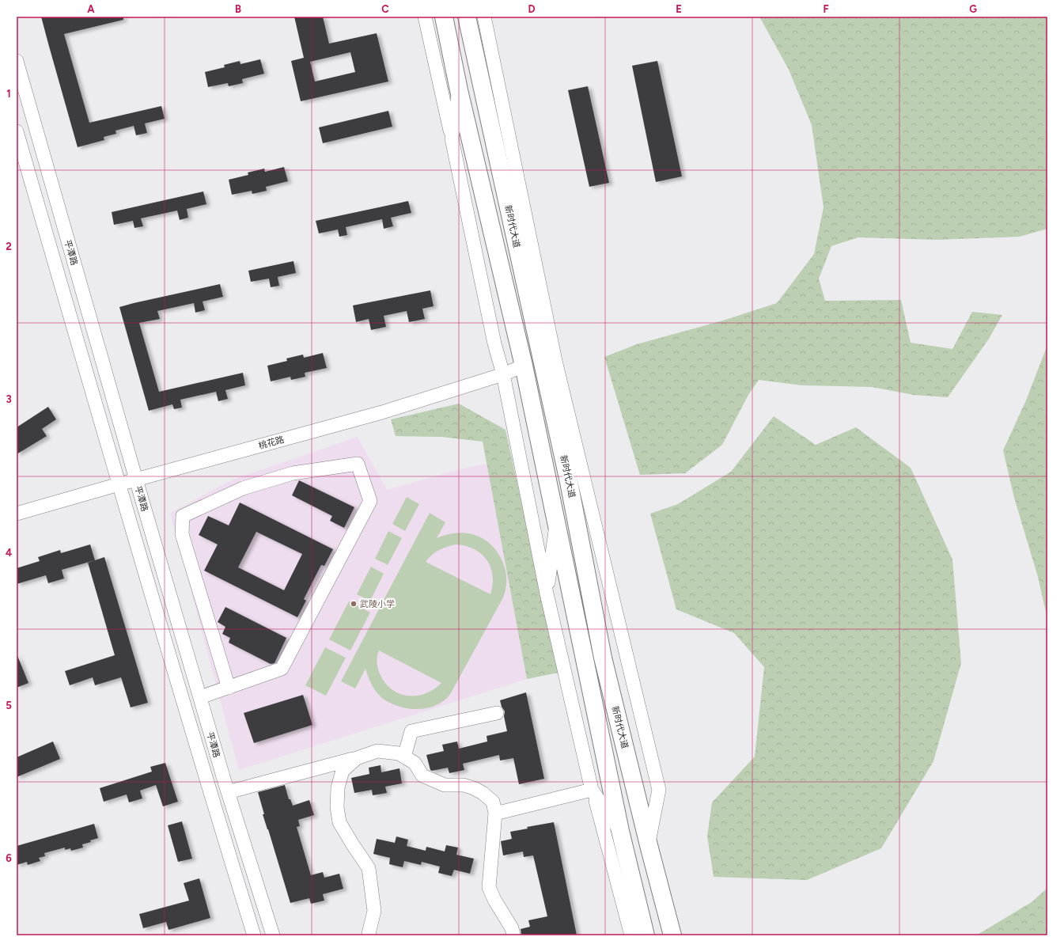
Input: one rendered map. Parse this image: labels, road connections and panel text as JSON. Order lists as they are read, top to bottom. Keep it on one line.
{"streets":{"main road":["新时代大道"],"street":["平潭路","桃花路"]},"crossings":[["平潭路","桃花路"]],"places":["武陵小学"],"grid":{"columns":["A","B","C","D","E","F","G"],"rows":["1","2","3","4","5","6"]}}
